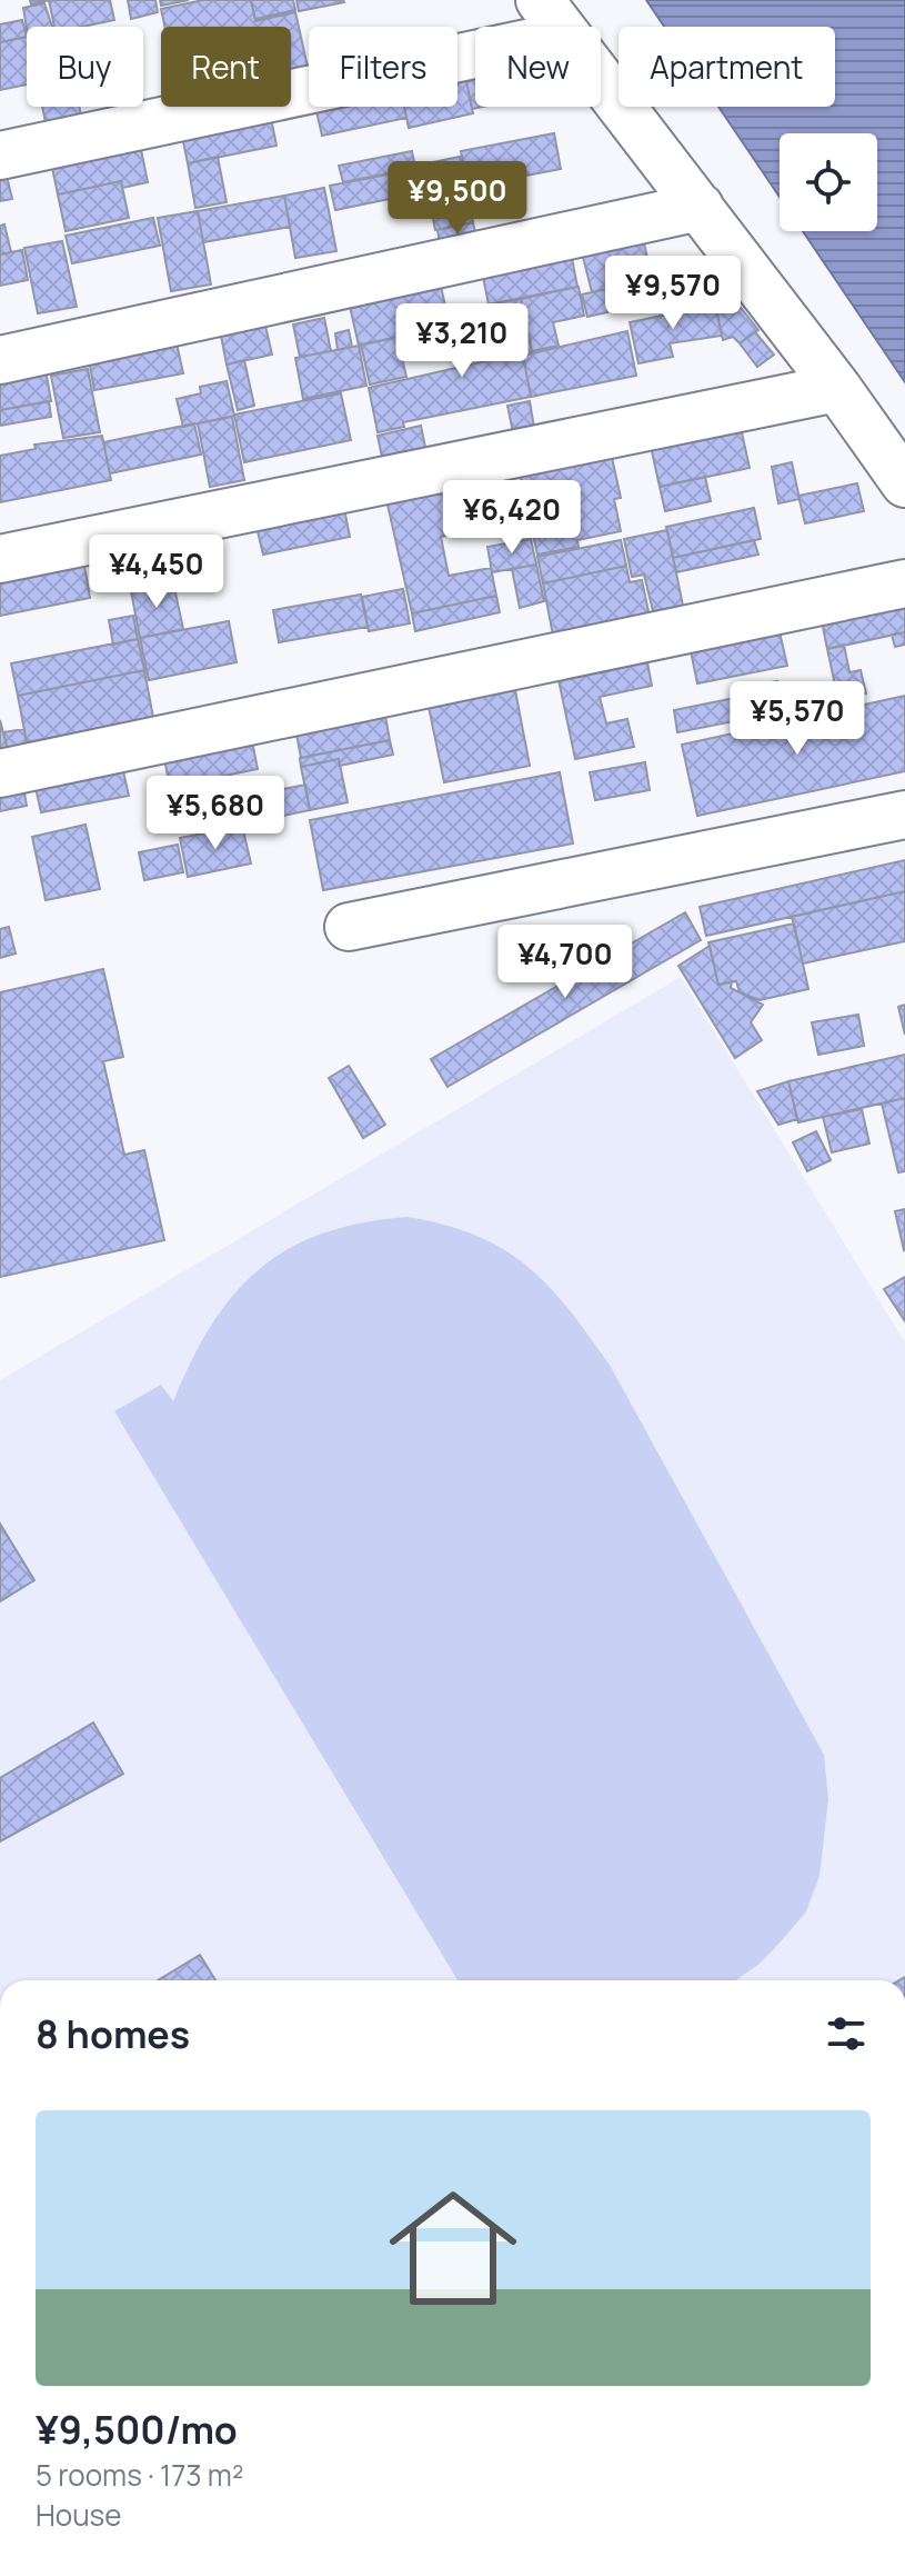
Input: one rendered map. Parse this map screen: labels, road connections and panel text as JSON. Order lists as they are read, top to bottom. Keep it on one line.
{"page":{"chip":["Buy","Rent","Filters","New","Apartment"],"price":["¥9,500","¥9,570","¥3,210","¥6,420","¥4,450","¥5,570","¥5,680","¥4,700"],"heading":"8 homes","list":[{"name":"¥9,500/mo","note":"5 rooms · 173 m² · House"}]}}
